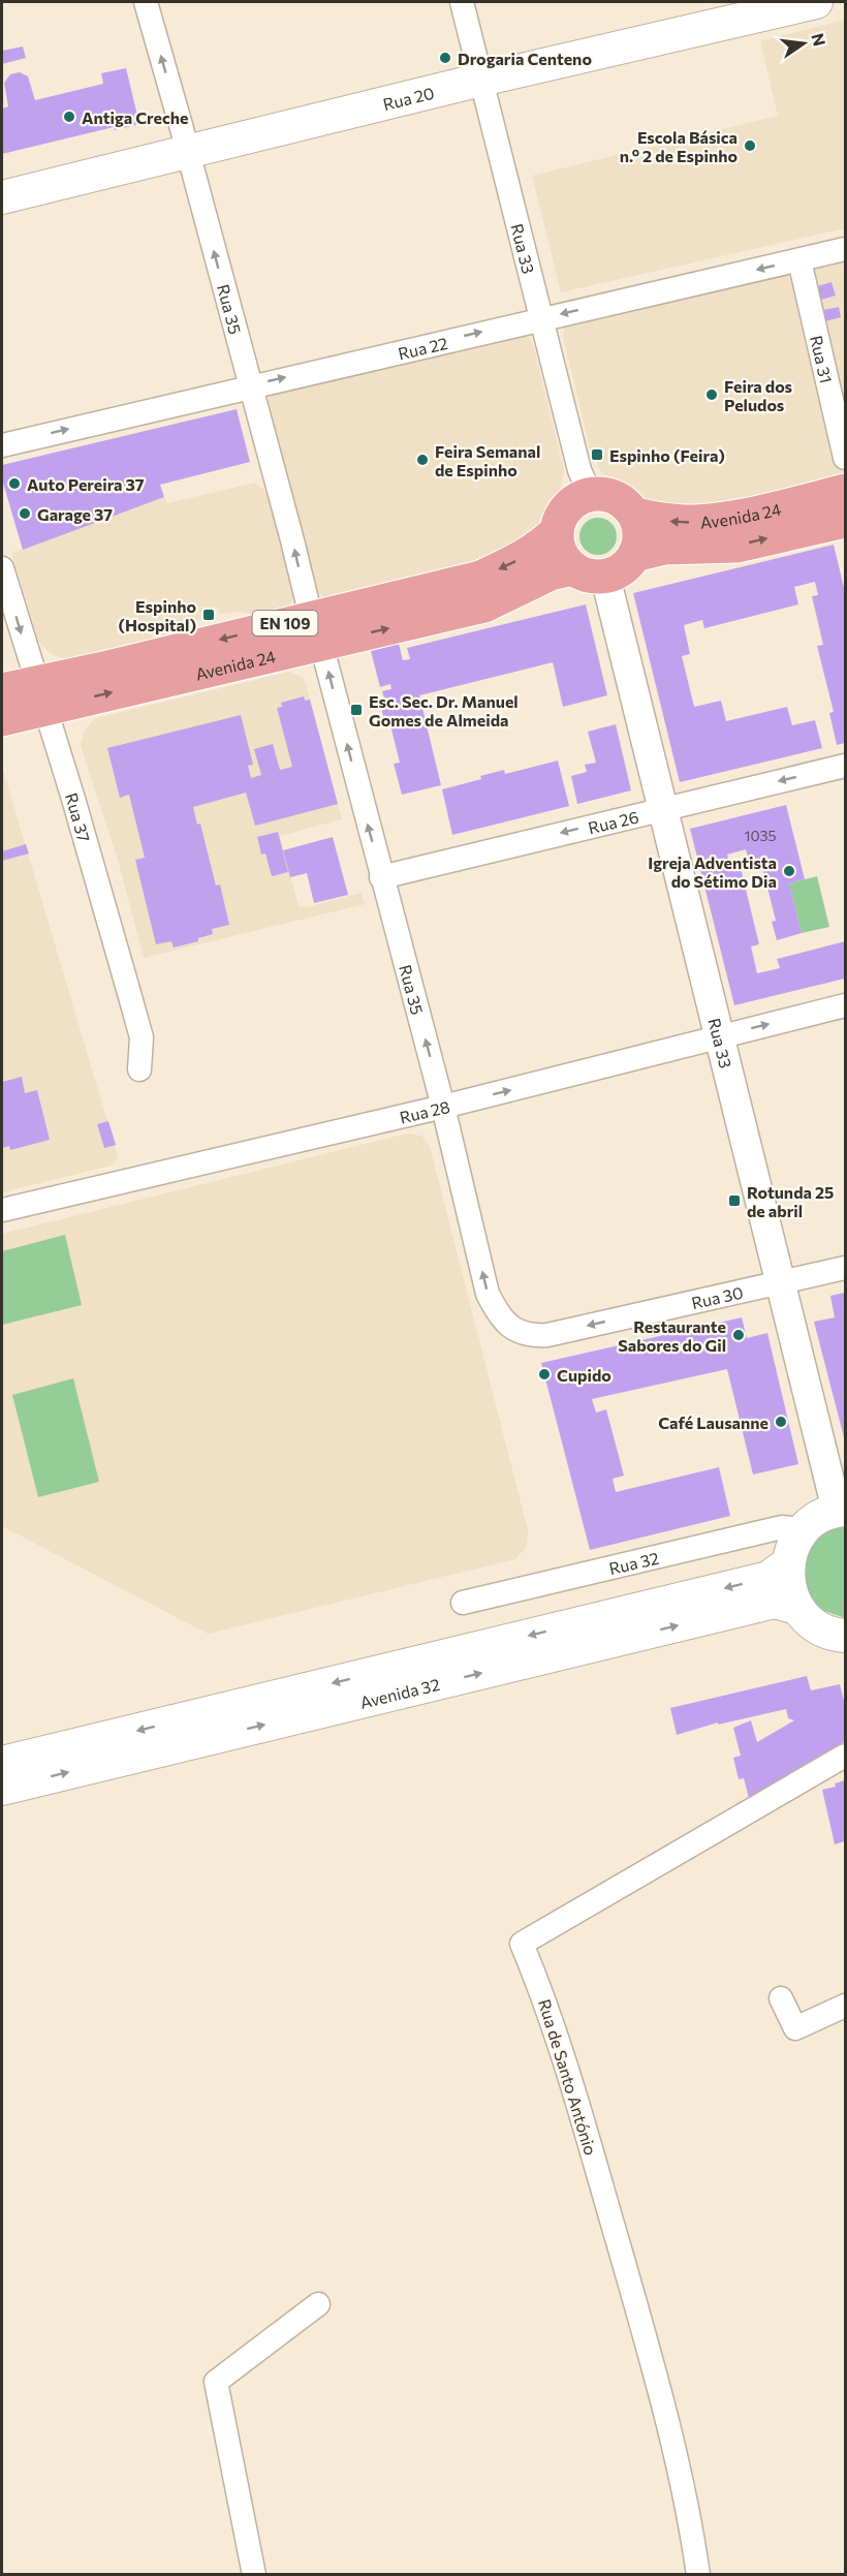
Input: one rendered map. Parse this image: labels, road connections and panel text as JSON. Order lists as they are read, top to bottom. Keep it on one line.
{"streets":{"main road":["Rua 20","Avenida 24","EN 109","Avenida 32"],"street":["Rua 33","Rua 35","Rua 22","Rua 31","Rua 37","Rua 26","Rua 28","Rua 30","Rua 32","Rua de Santo António"]},"crossings":[["Rua 20","Rua 33"],["Rua 20","Rua 35"],["Rua 33","Rua 22"],["Rua 33","Avenida 24"],["Rua 33","Rua 26"],["Rua 33","Rua 28"],["Rua 33","Rua 30"],["Rua 35","Rua 22"],["Rua 35","Avenida 24"],["Rua 35","Rua 26"],["Rua 35","Rua 28"],["Rua 35","Rua 30"],["Rua 22","Rua 31"],["Avenida 24","Rua 37"]],"one_way":["Rua 35","Rua 26","Rua 28","Rua 30"],"places":{"other":["Drogaria Centeno","Antiga Creche","Escola Básica n.º 2 de Espinho","Feira dos Peludos","Feira Semanal de Espinho","Auto Pereira 37","Garage 37","Igreja Adventista do Sétimo Dia","Restaurante Sabores do Gil","Cupido","Café Lausanne"],"transit":["Espinho (Feira)","Espinho (Hospital)","Esc. Sec. Dr. Manuel Gomes de Almeida","Rotunda 25 de abril"]},"house_numbers":["1035"],"north":"right"}
